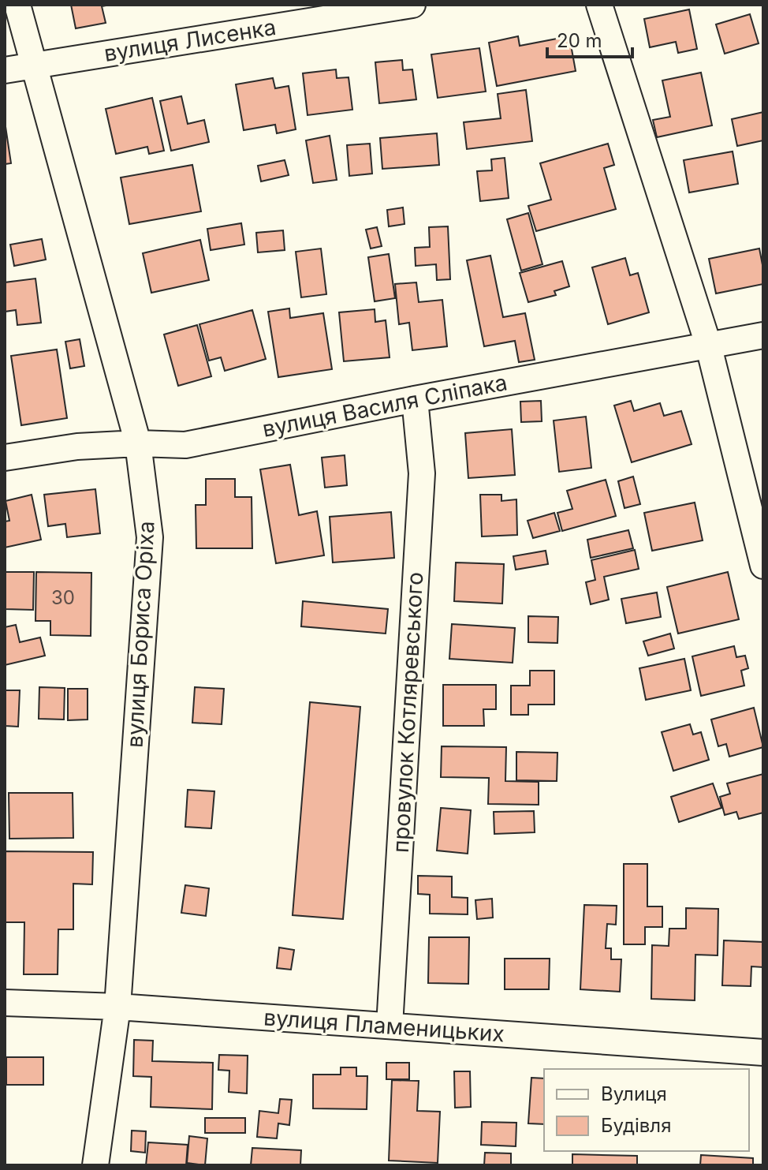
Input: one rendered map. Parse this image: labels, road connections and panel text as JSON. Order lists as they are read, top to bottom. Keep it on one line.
{"streets":{"street":["вулиця Лисенка","вулиця Василя Сліпака","вулиця Бориса Оріха","провулок Котляревського","вулиця Пламеницьких"]},"crossings":[["вулиця Лисенка","вулиця Бориса Оріха"],["вулиця Василя Сліпака","вулиця Бориса Оріха"],["вулиця Василя Сліпака","провулок Котляревського"],["вулиця Бориса Оріха","вулиця Пламеницьких"],["провулок Котляревського","вулиця Пламеницьких"]],"house_numbers":["30"],"legend":["Вулиця","Будівля"],"scale_bar":"20 m"}
